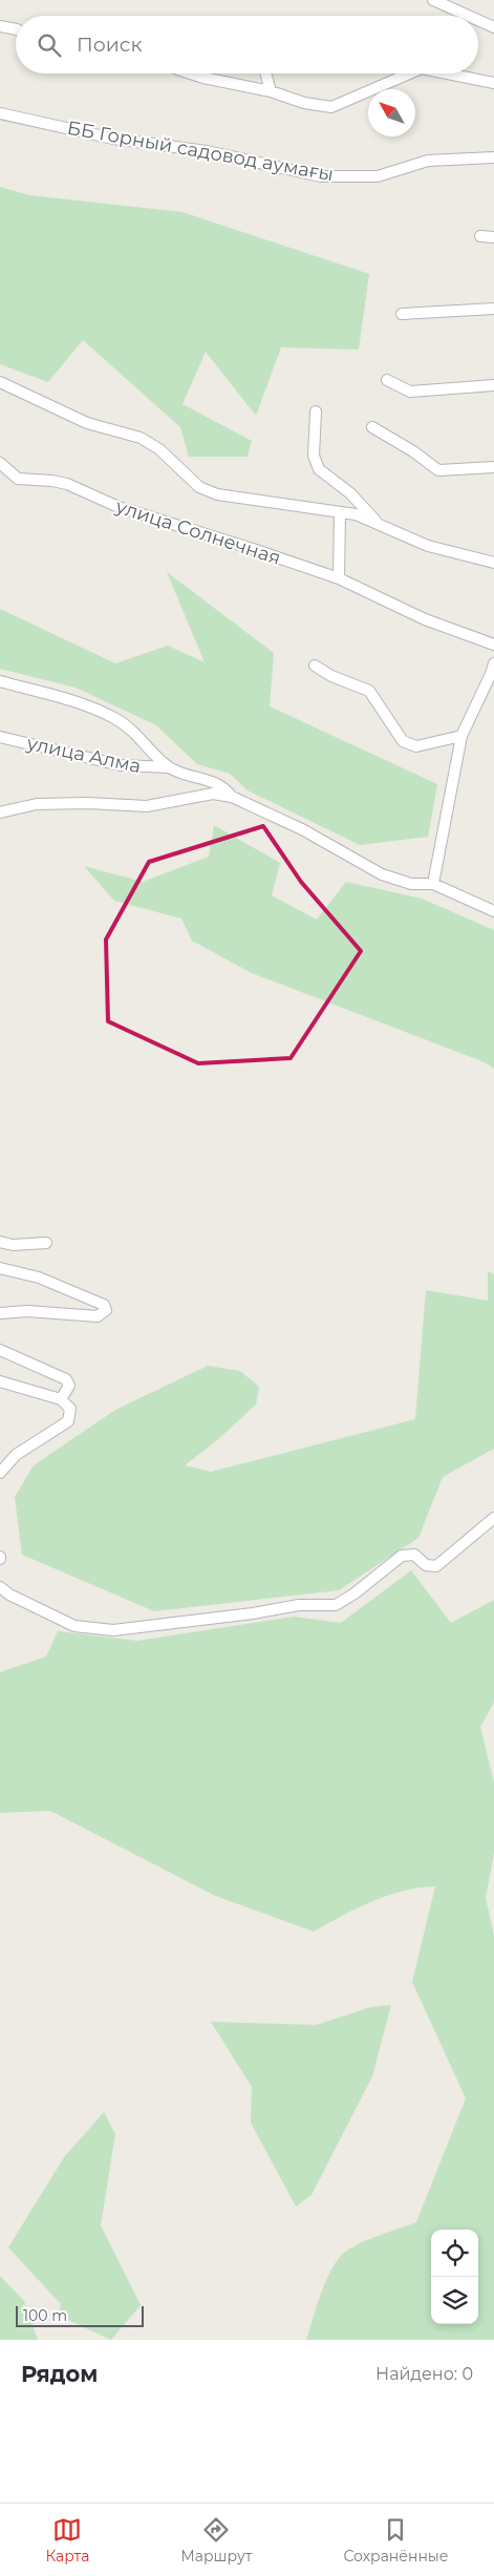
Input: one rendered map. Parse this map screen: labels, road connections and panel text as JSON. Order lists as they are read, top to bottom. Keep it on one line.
{"streets":{"street":["ББ Горный садовод аумағы","улица Солнечная","улица Алма"]},"scale_bar":"100 m","north":"top left","page":{"search":"Поиск","scale":"100 m","heading":["Рядом","Найдено: 0"],"nav":["Карта","Маршрут","Сохранённые"]}}
